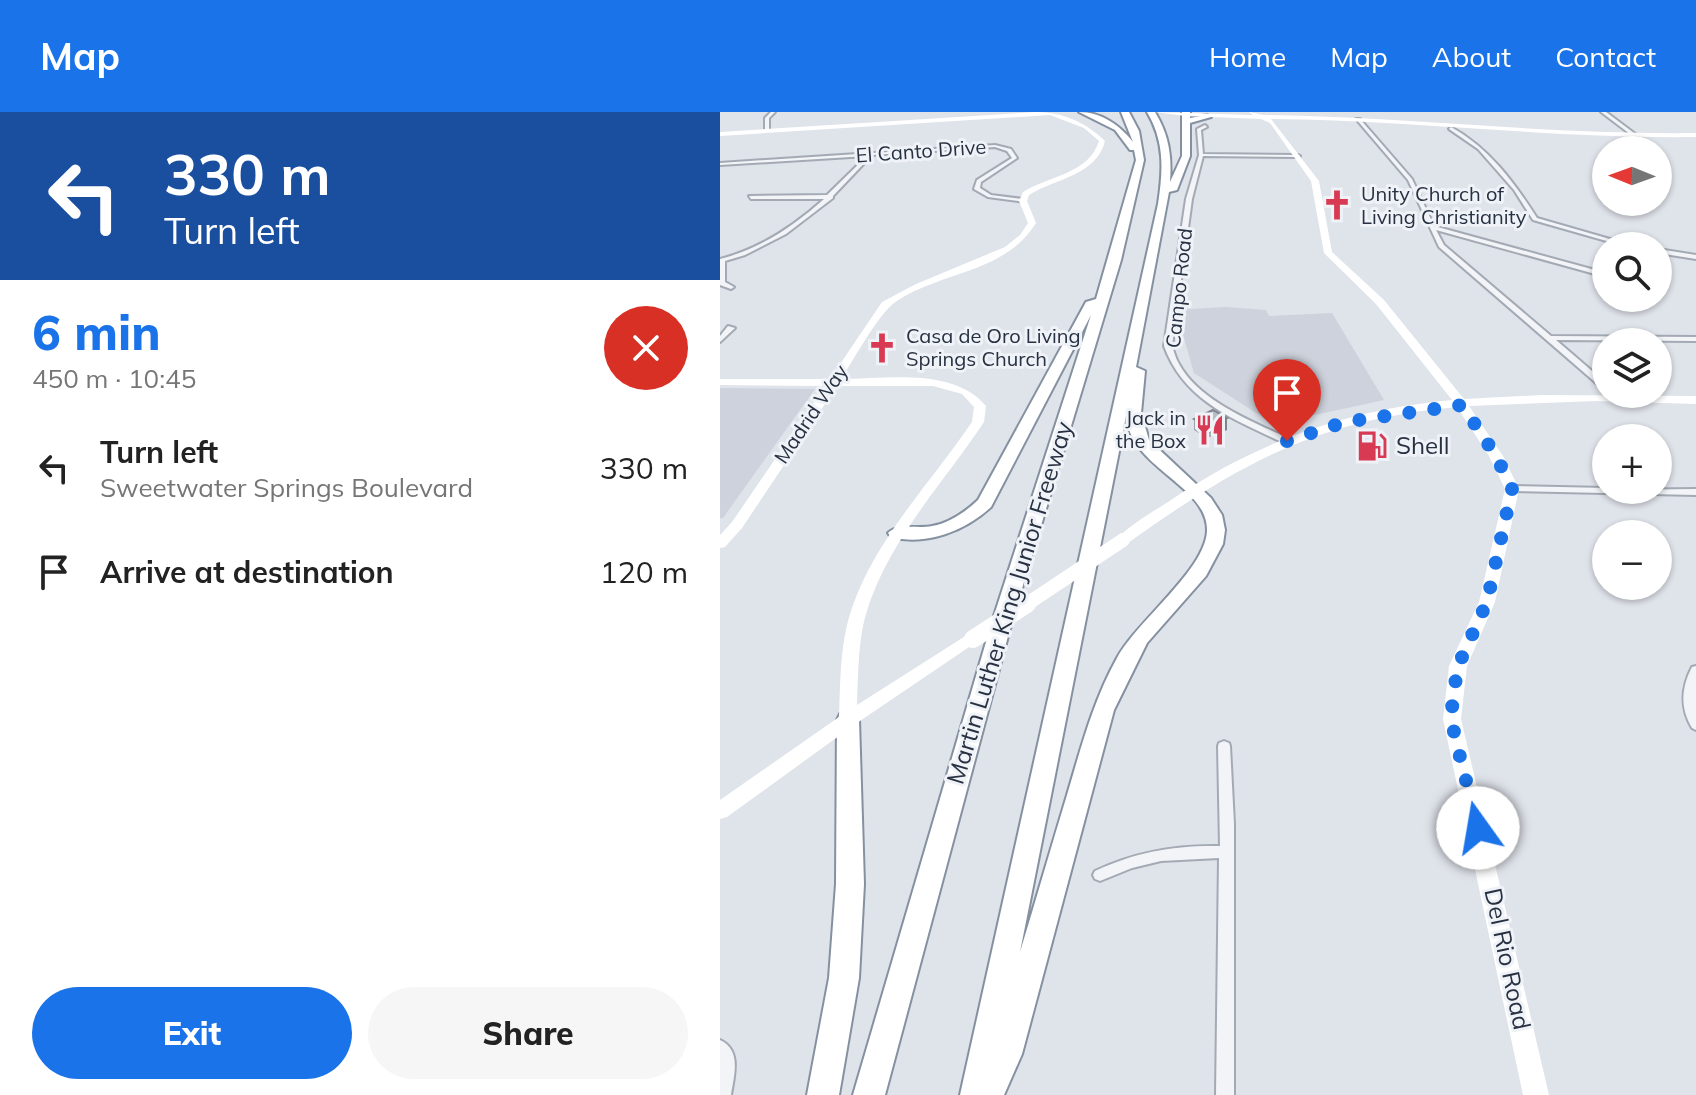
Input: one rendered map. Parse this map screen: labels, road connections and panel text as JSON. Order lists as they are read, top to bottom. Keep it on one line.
{"streets":{"highway":["Martin Luther King Junior Freeway"],"street":["El Canto Drive","Campo Road","Madrid Way","Del Rio Road"]},"crossings":[["El Canto Drive","Madrid Way"]],"places":{"church":["Unity Church of Living Christianity","Casa de Oro Living Springs Church"],"restaurant":["Jack in the Box"],"fuel station":["Shell"]},"north":"left","page":{"header":"Map","nav":["Home","Map","About","Contact"],"turn":["330 m","Turn left"],"map_buttons":["+","−"],"heading":["6 min","450 m · 10:45"],"list":[{"name":"Turn left","note":"Sweetwater Springs Boulevard","value":"330 m"},{"name":"Arrive at destination","value":"120 m"}],"buttons":["Exit","Share"]}}
